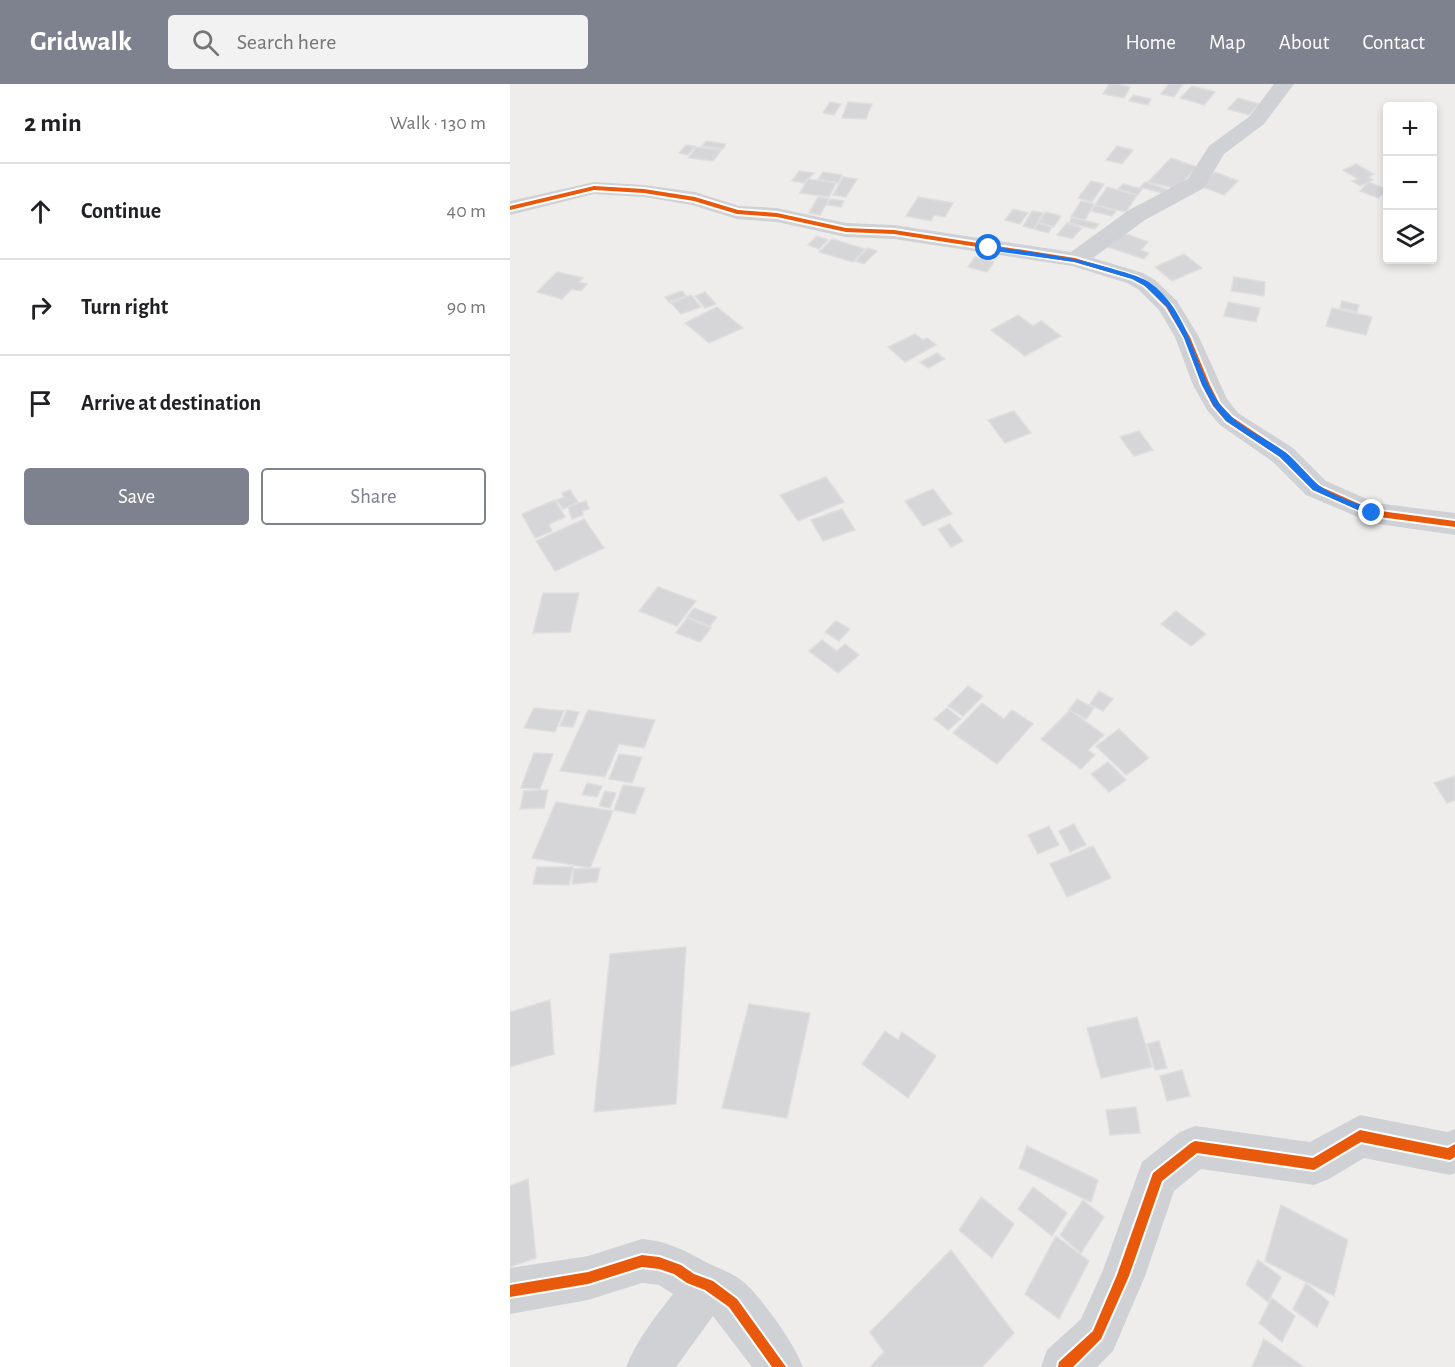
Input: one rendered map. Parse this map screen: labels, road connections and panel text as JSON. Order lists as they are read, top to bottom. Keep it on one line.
{"page":{"header":"Gridwalk","search":"Search here","nav":["Home","Map","About","Contact"],"heading":["2 min","Walk · 130 m"],"map_buttons":["+","−"],"list":[["Continue","40 m"],["Turn right","90 m"],"Arrive at destination"],"buttons":["Save","Share"]}}
